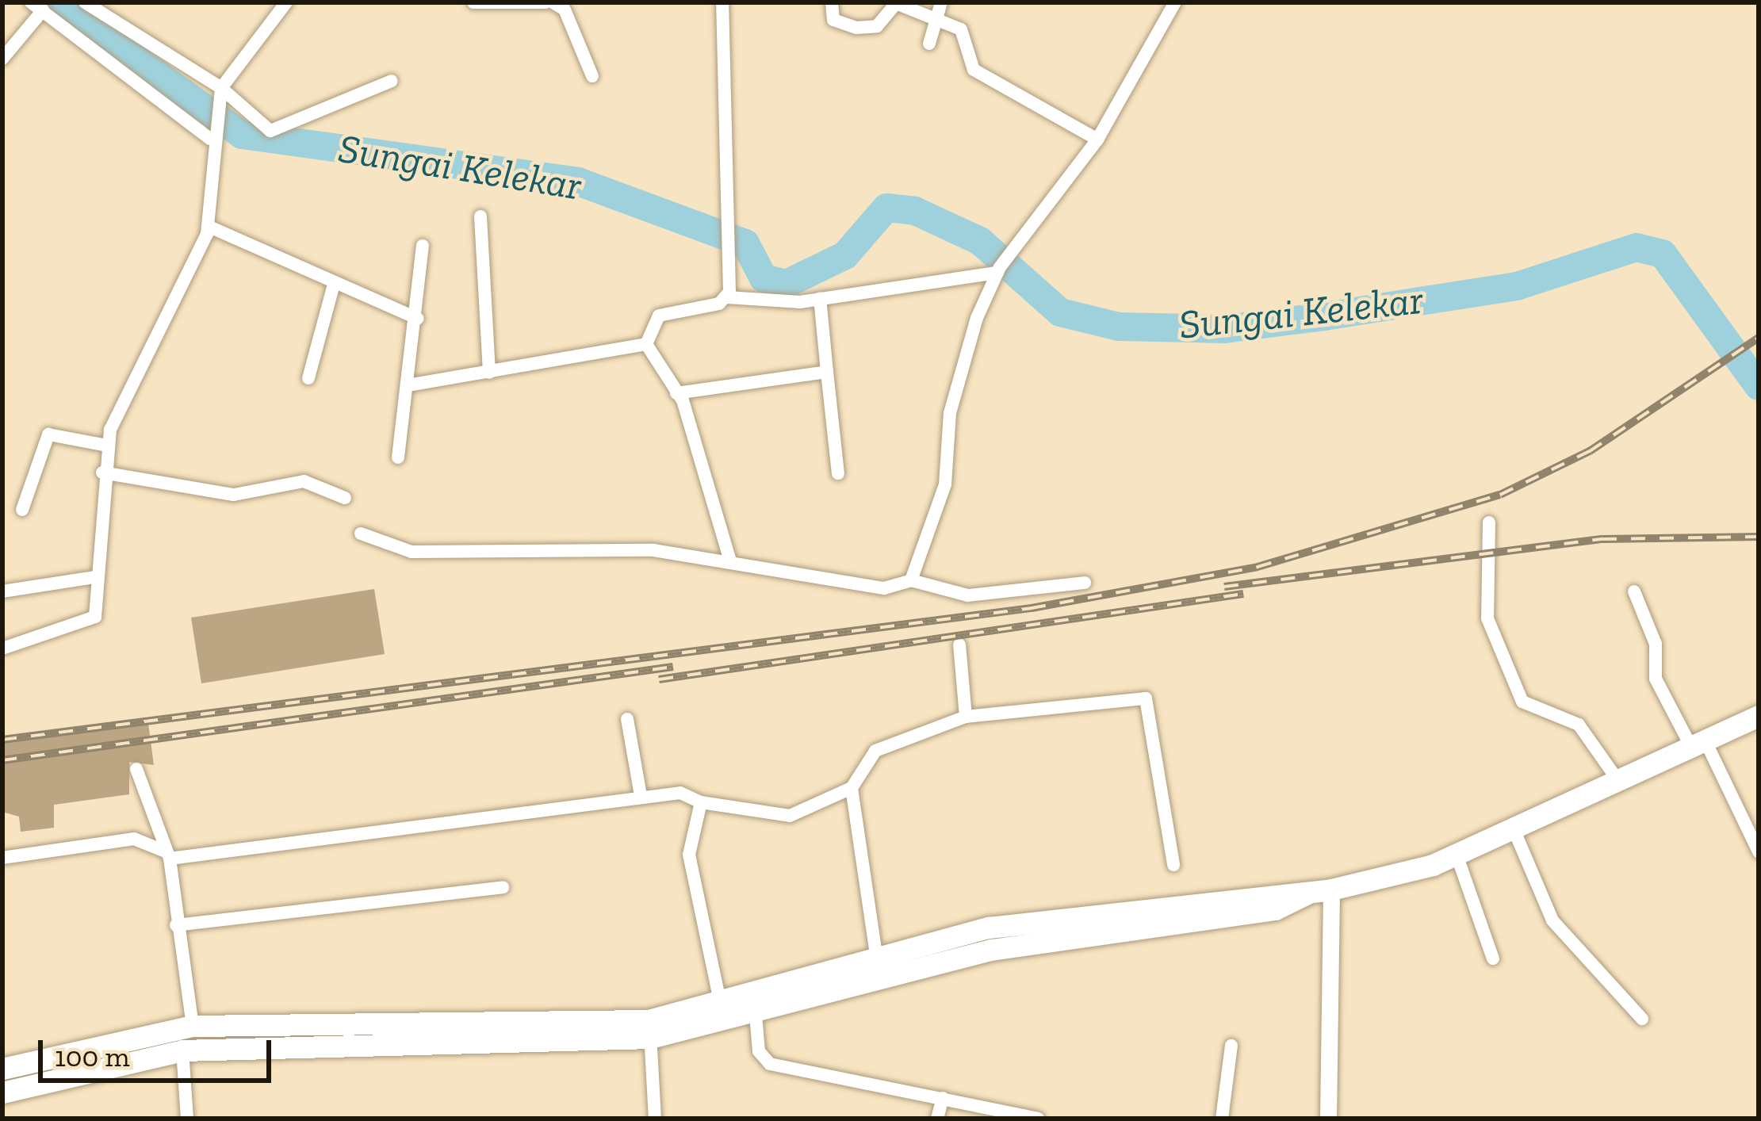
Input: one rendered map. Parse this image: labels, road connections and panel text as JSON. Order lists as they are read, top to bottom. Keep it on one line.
{"water":["Sungai Kelekar"],"scale_bar":"100 m"}
